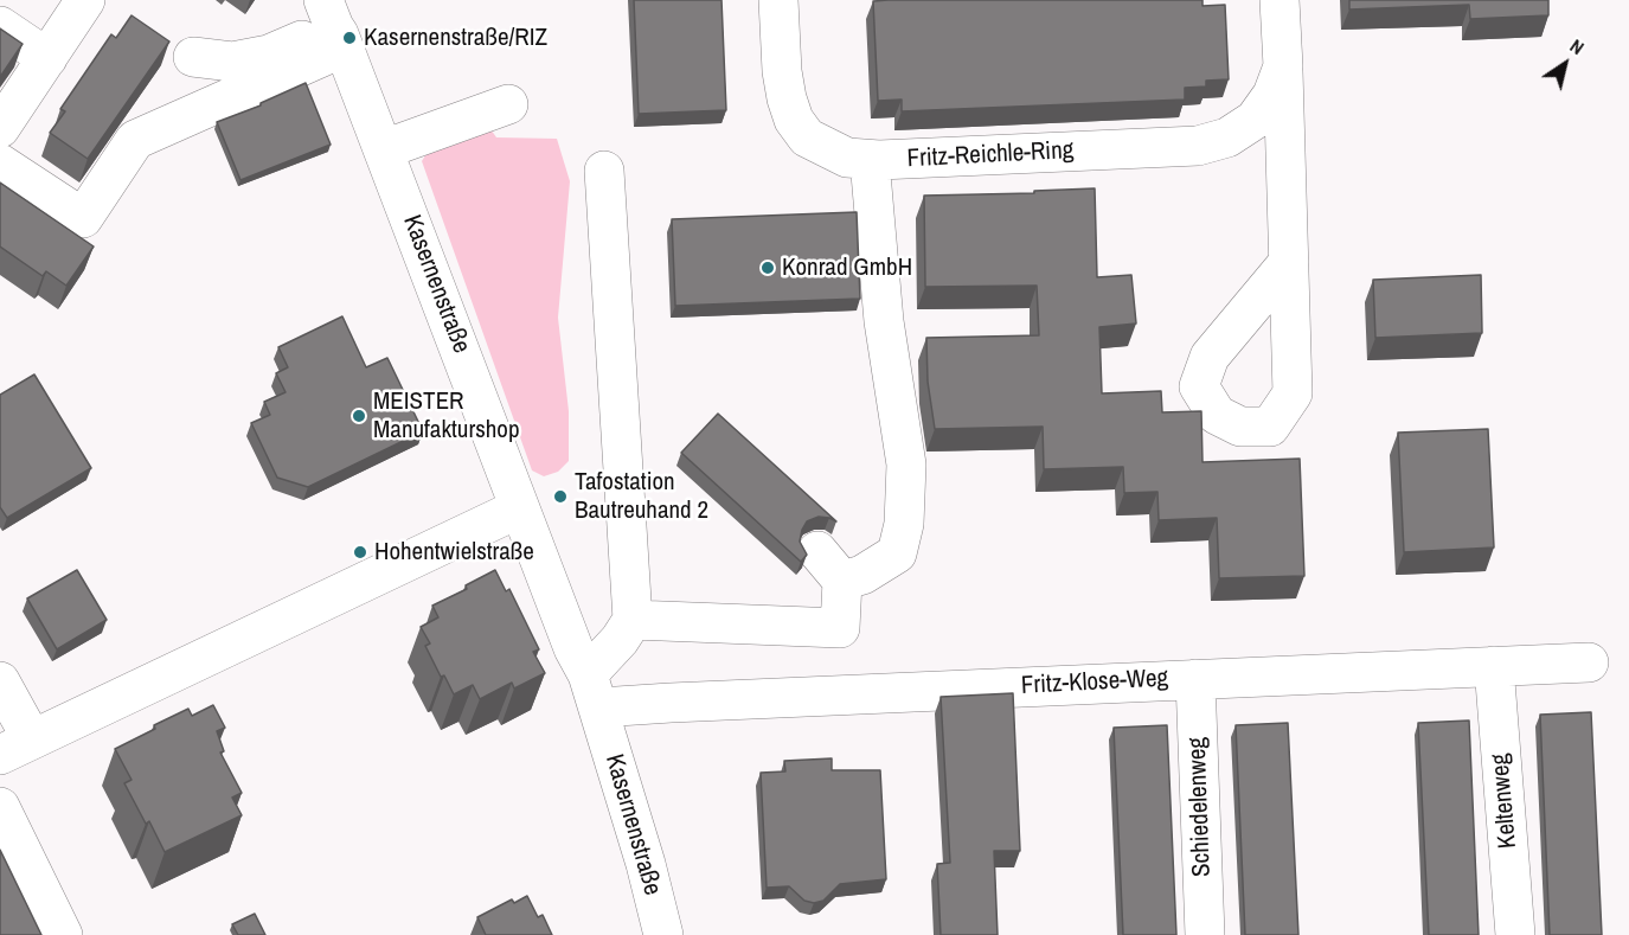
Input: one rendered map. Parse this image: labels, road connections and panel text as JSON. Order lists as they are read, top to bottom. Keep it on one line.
{"streets":{"street":["Fritz-Reichle-Ring","Kasernenstraße","Fritz-Klose-Weg","Keltenweg","Schiedelenweg"]},"crossings":[["Kasernenstraße","Fritz-Klose-Weg"],["Fritz-Klose-Weg","Keltenweg"],["Fritz-Klose-Weg","Schiedelenweg"]],"places":["Kasernenstraße/RIZ","Konrad GmbH","MEISTER Manufakturshop","Tafostation Bautreuhand 2","Hohentwielstraße"],"north":"top right"}
